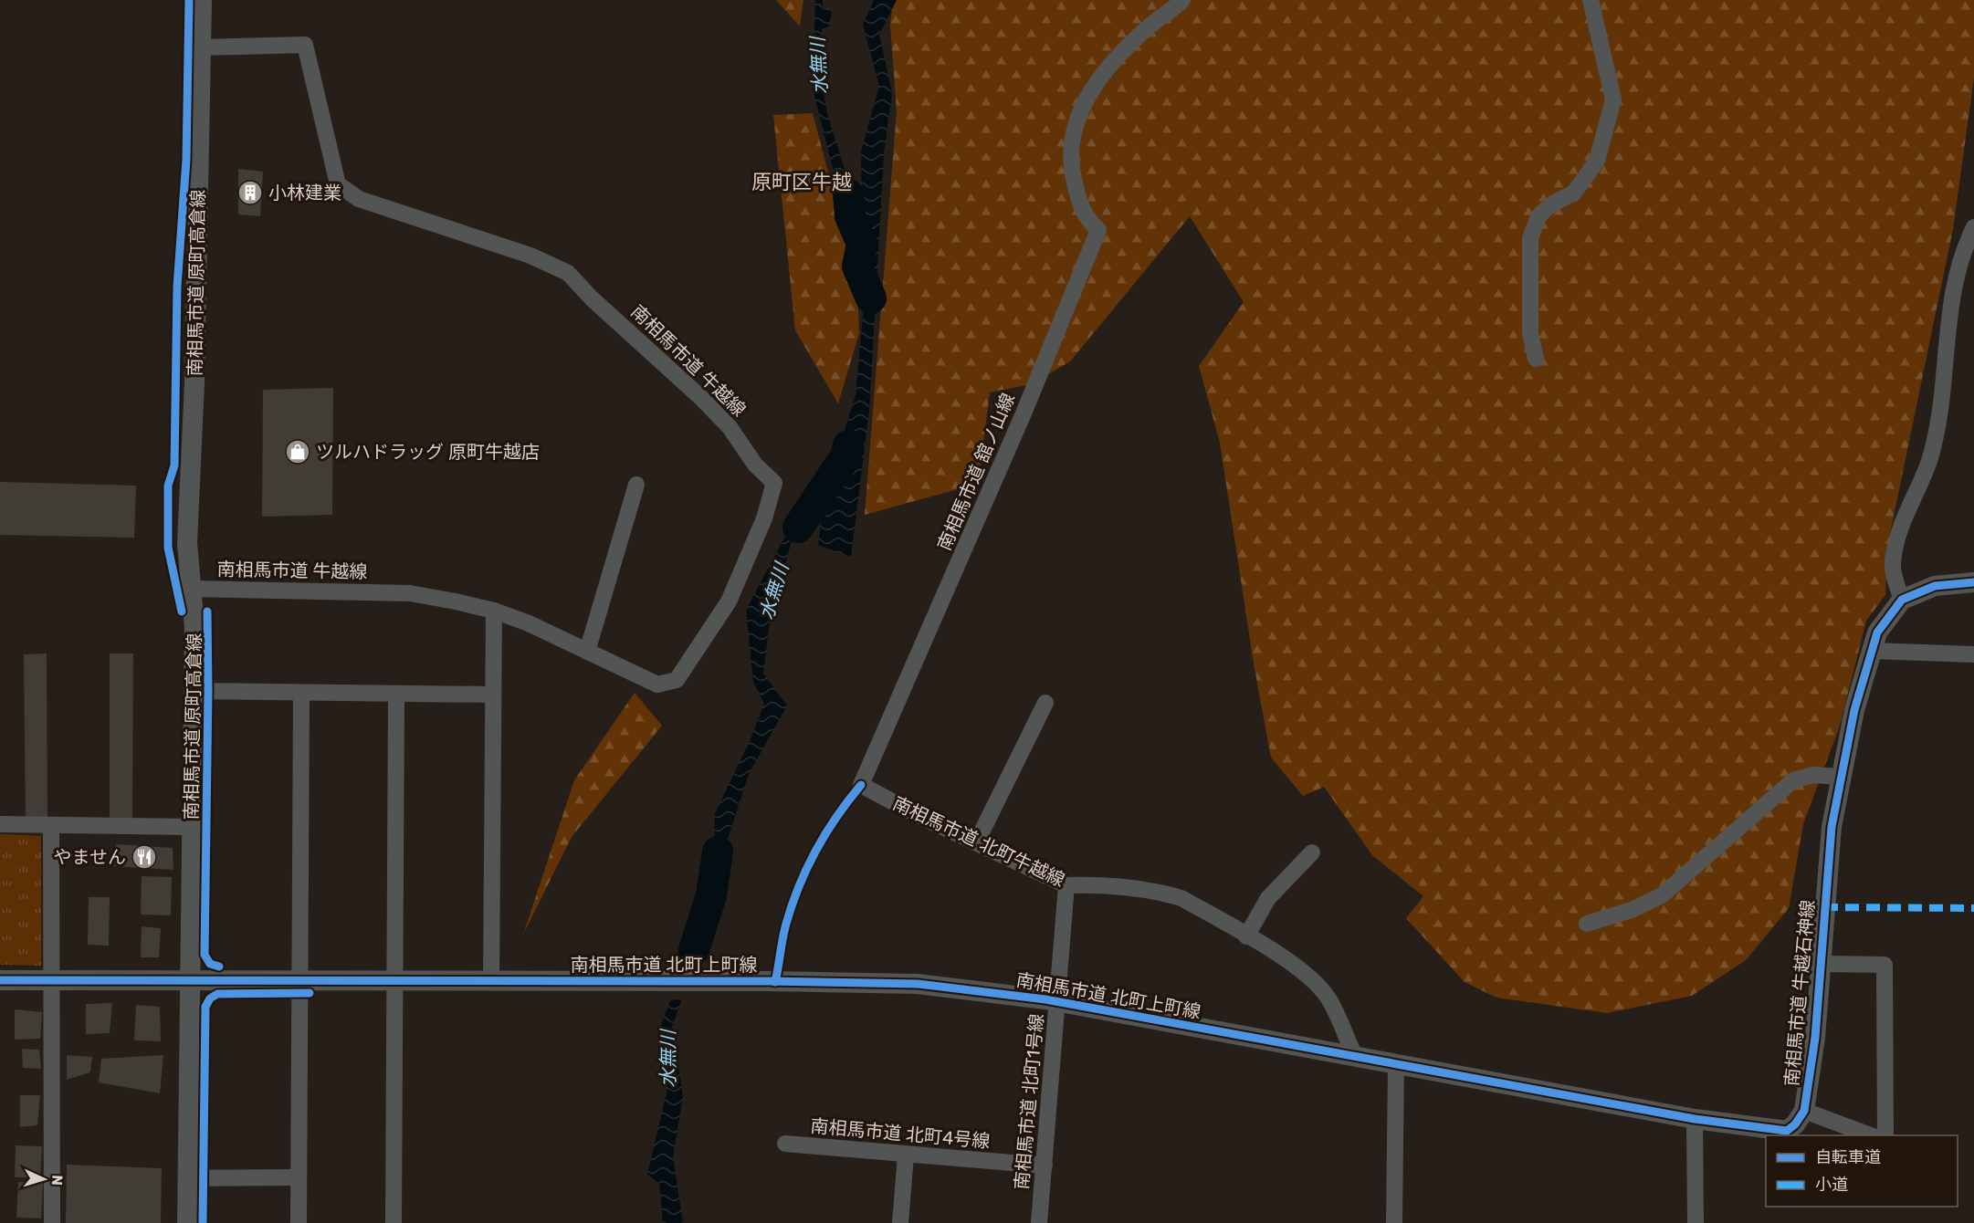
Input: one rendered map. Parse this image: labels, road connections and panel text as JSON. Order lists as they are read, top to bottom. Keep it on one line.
{"streets":{"street":["南相馬市道 原町高倉線","南相馬市道 牛越線","南相馬市道 舘ノ山線","南相馬市道 北町牛越線","南相馬市道 北町上町線","南相馬市道 牛越石神線","南相馬市道 北町1号線","南相馬市道 北町4号線"]},"crossings":[["南相馬市道 原町高倉線","南相馬市道 牛越線"],["南相馬市道 原町高倉線","南相馬市道 北町上町線"],["南相馬市道 舘ノ山線","南相馬市道 北町牛越線"],["南相馬市道 北町牛越線","南相馬市道 北町上町線"],["南相馬市道 北町牛越線","南相馬市道 北町1号線"],["南相馬市道 北町上町線","南相馬市道 北町1号線"],["南相馬市道 北町1号線","南相馬市道 北町4号線"]],"districts":["原町区牛越"],"water":["水無川"],"places":{"building":["小林建業"],"shop":["ツルハドラッグ 原町牛越店"],"restaurant":["やません"]},"legend":["自転車道","小道"],"north":"right"}
